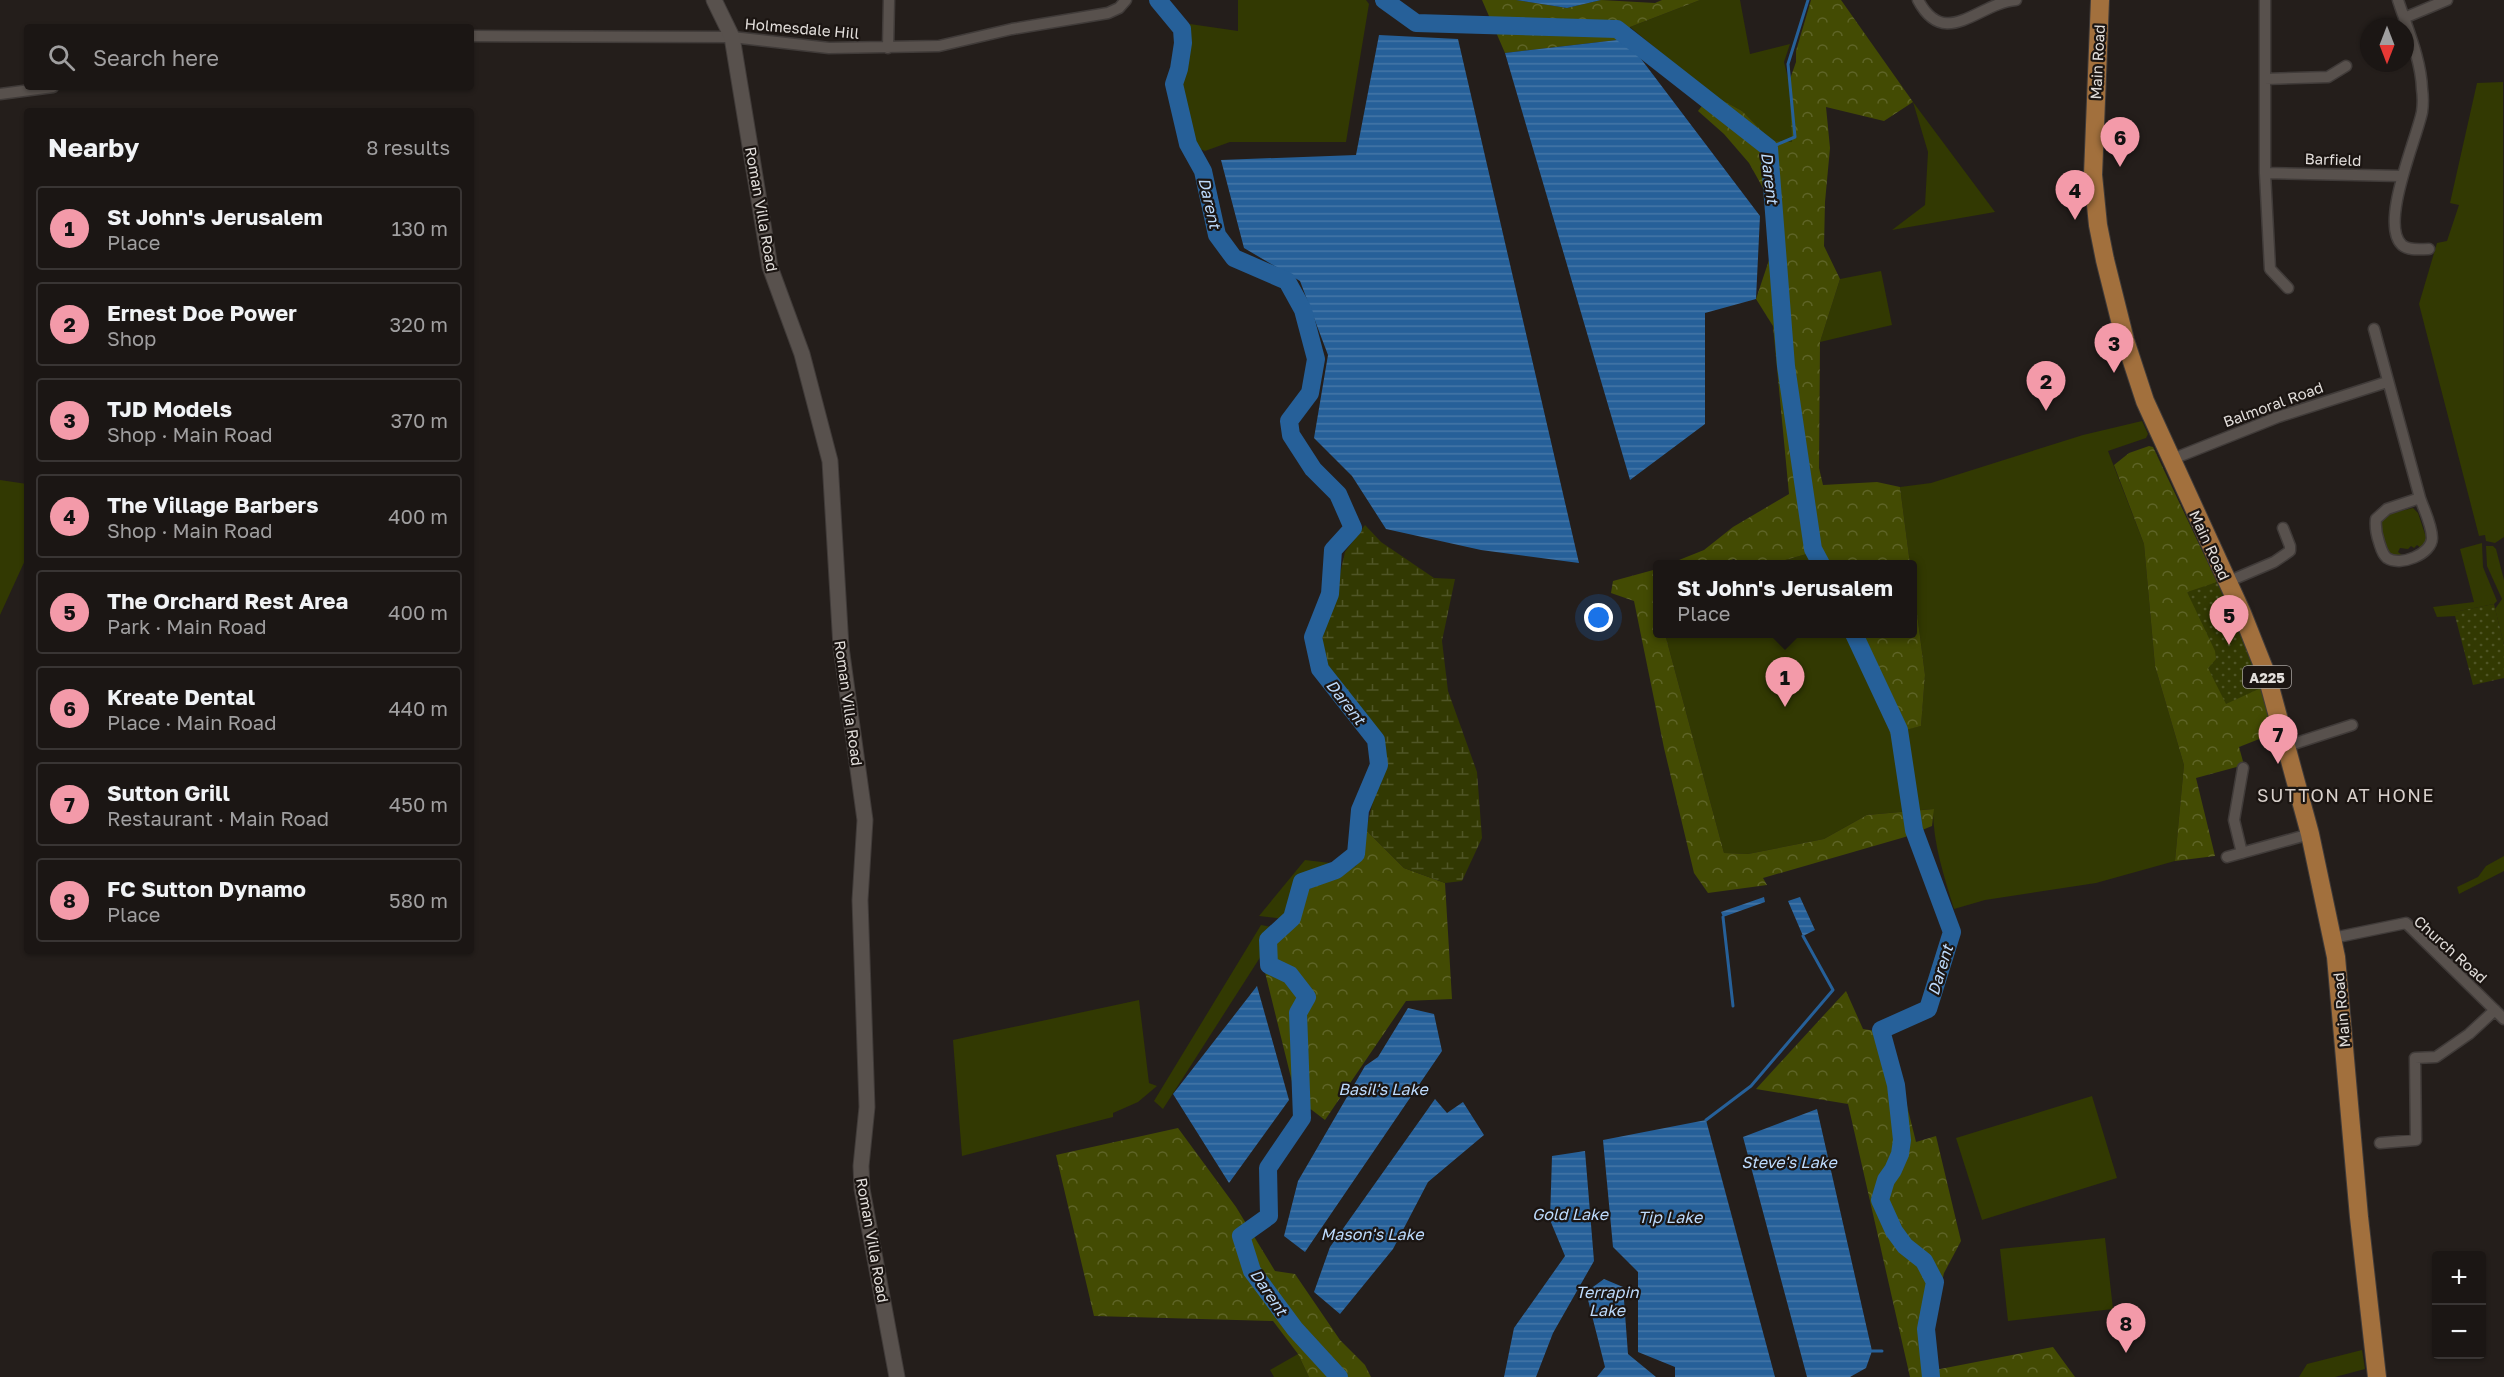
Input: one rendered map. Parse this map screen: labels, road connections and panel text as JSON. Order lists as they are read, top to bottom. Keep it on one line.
{"streets":{"main road":["Main Road","A225"],"street":["Holmesdale Hill","Barfield","Roman Villa Road","Balmoral Road","Church Road"]},"crossings":[["Holmesdale Hill","Roman Villa Road"],["Main Road","Balmoral Road"],["Main Road","Church Road"]],"districts":["SUTTON AT HONE"],"water":["Darent","Basil's Lake","Steve's Lake","Gold Lake","Tip Lake","Mason's Lake","Terrapin Lake"],"north":"bottom","page":{"search":"Search here","heading":["Nearby","8 results"],"pins":["6","4","3","2","5","1","7","8"],"list":[{"mark":"1","name":"St John's Jerusalem","note":"Place","value":"130 m"},{"mark":"2","name":"Ernest Doe Power","note":"Shop","value":"320 m"},{"mark":"3","name":"TJD Models","note":"Shop · Main Road","value":"370 m"},{"mark":"4","name":"The Village Barbers","note":"Shop · Main Road","value":"400 m"},{"mark":"5","name":"The Orchard Rest Area","note":"Park · Main Road","value":"400 m"},{"mark":"6","name":"Kreate Dental","note":"Place · Main Road","value":"440 m"},{"mark":"7","name":"Sutton Grill","note":"Restaurant · Main Road","value":"450 m"},{"mark":"8","name":"FC Sutton Dynamo","note":"Place","value":"580 m"}],"popup":["St John's Jerusalem","Place"],"map_buttons":["+","−"]}}
